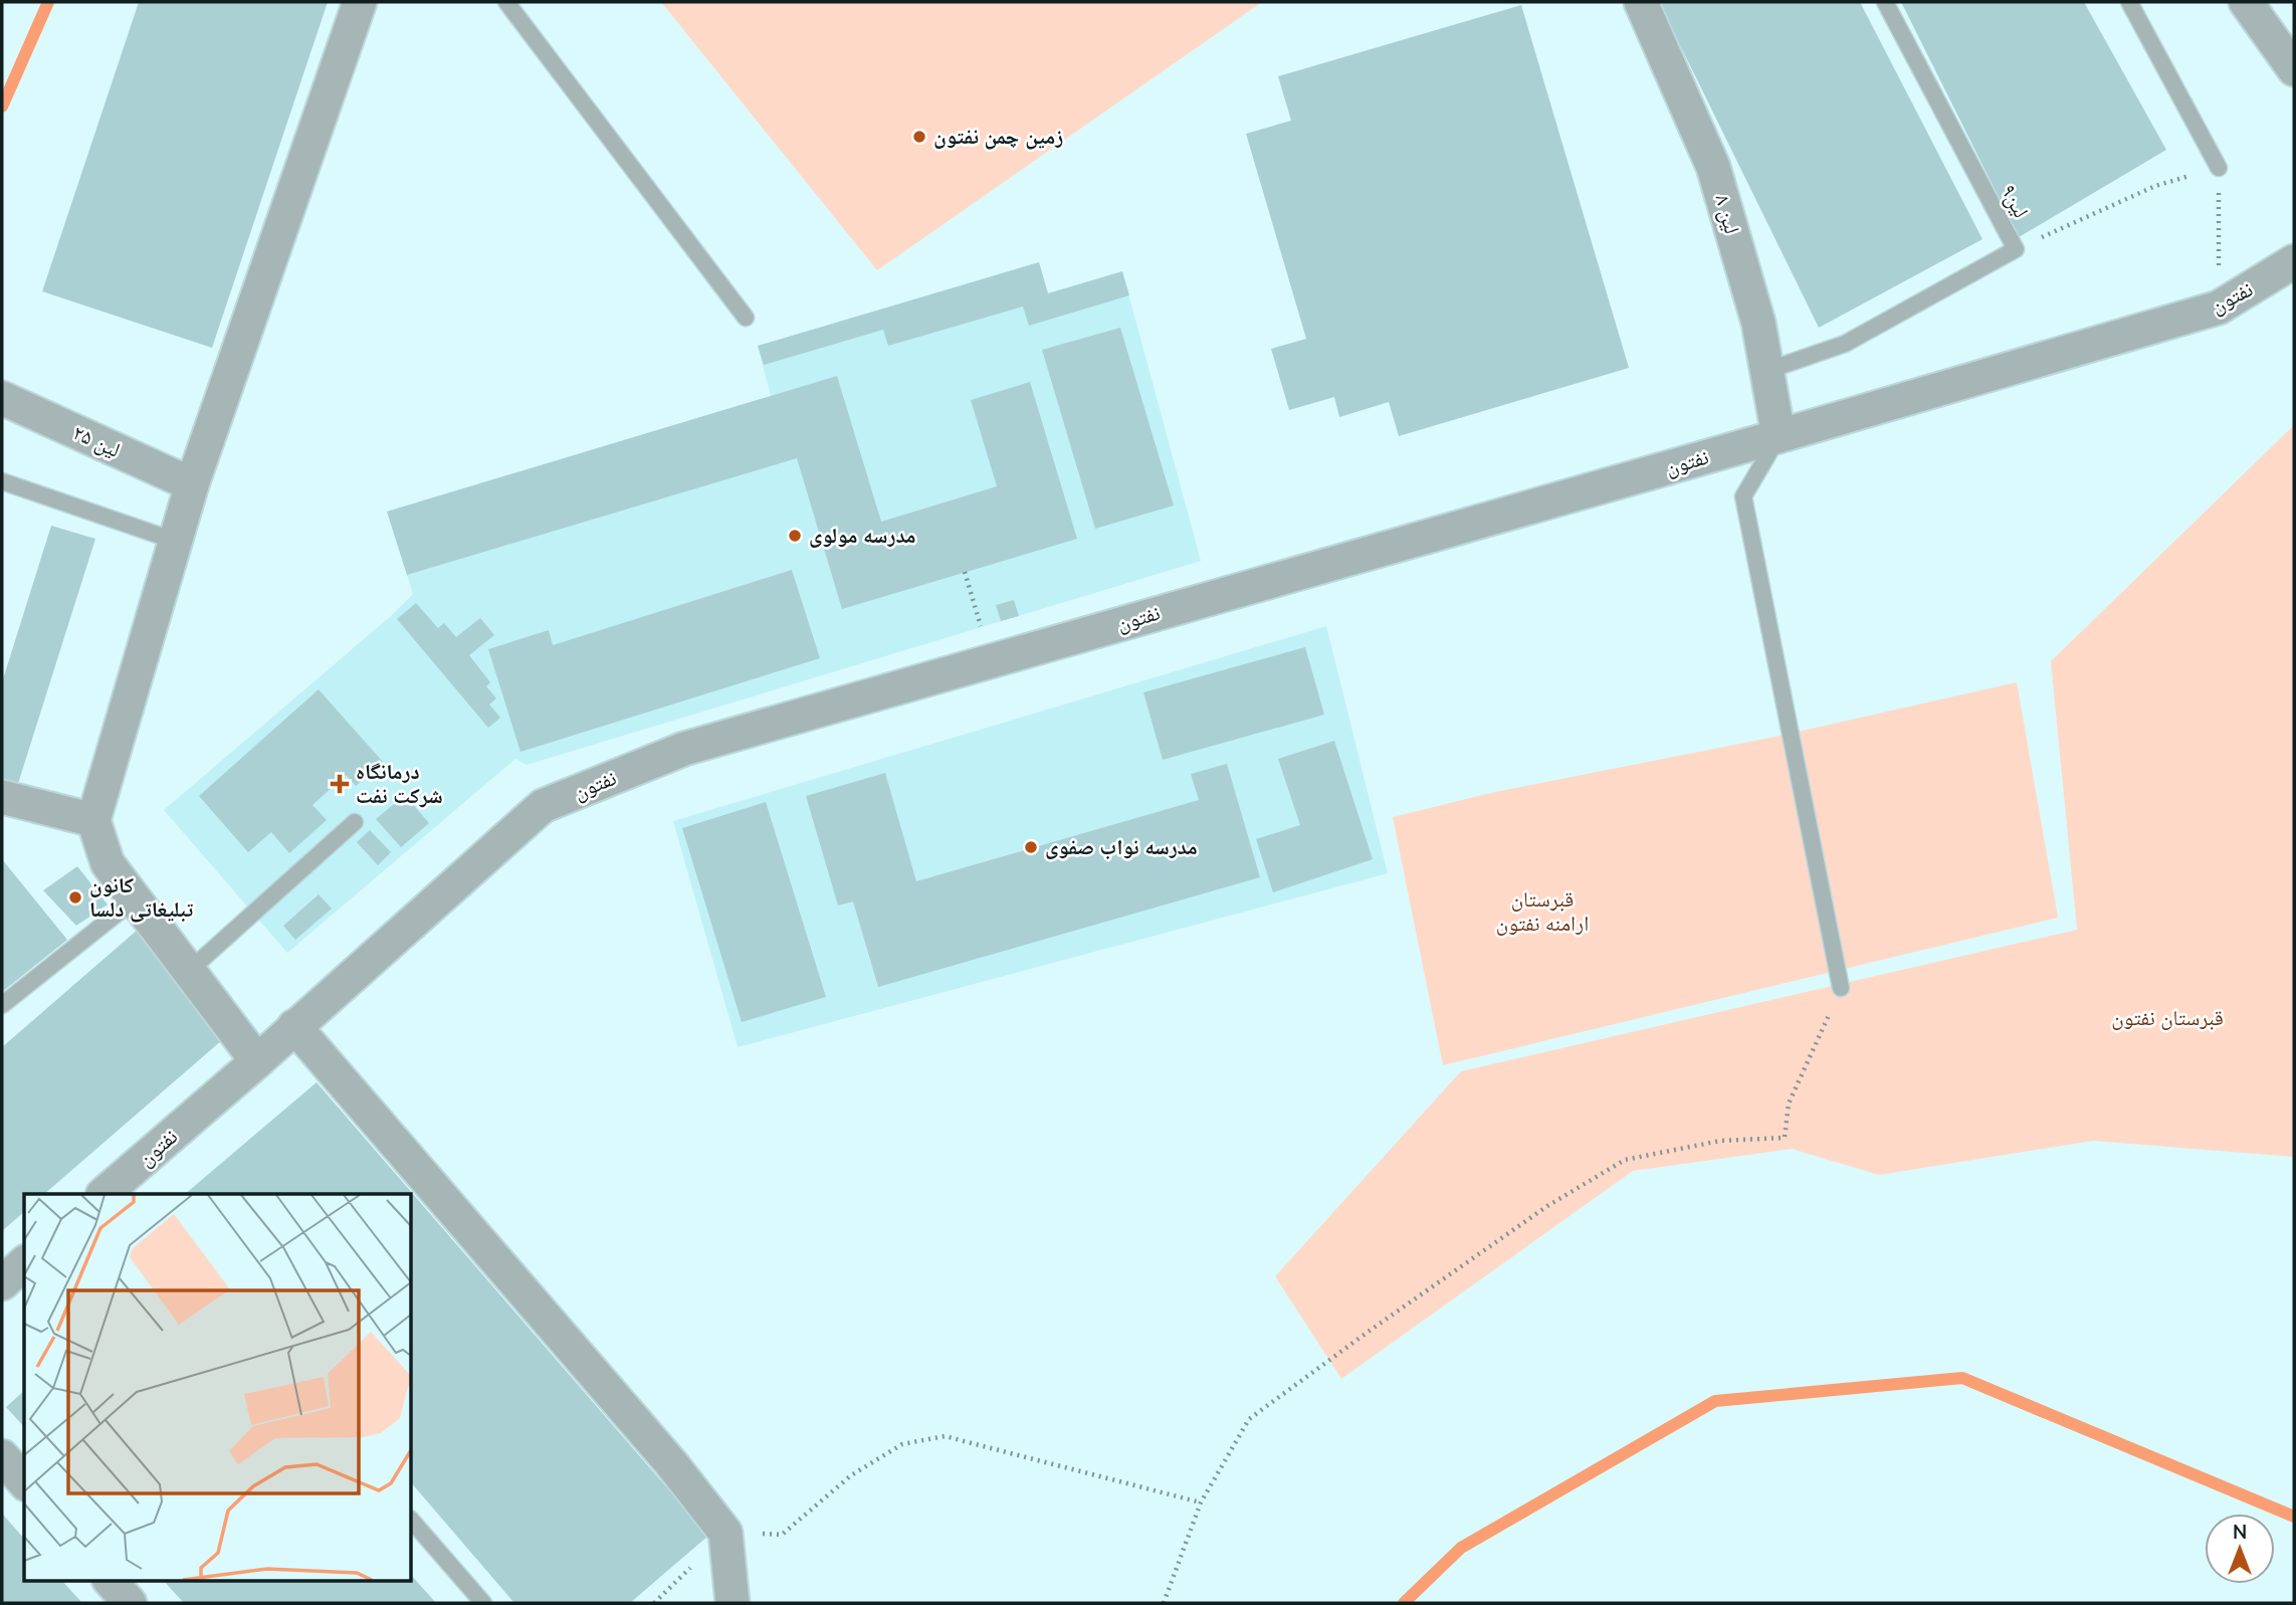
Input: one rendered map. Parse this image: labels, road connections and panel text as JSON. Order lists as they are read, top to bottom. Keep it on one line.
{"streets":{"street":["لین ۸","نفتون","لین ۲۵"],"lane":["لین۹"]},"crossings":[["لین۹","لین ۸"],["لین ۸","نفتون"]],"parks":["قبرستان ارامنه نفتون","قبرستان نفتون"],"places":{"other":["زمین چمن نفتون","مدرسه مولوی","مدرسه نواب صفوی","کانون تبلیغاتی دلسا"],"health":["درمانگاه شرکت نفت"]},"north":"top"}
